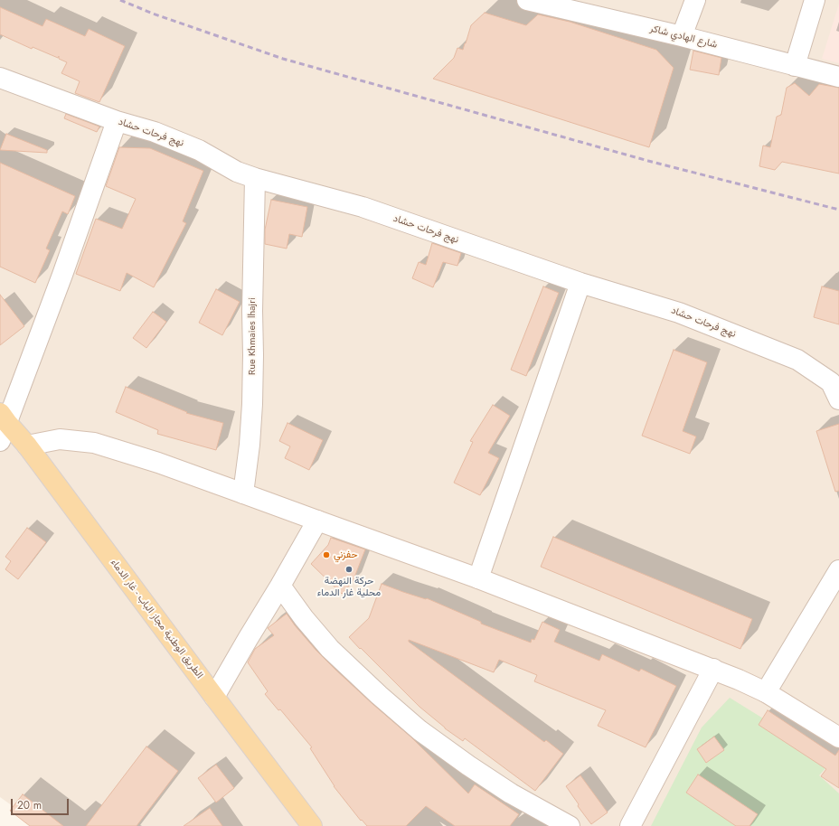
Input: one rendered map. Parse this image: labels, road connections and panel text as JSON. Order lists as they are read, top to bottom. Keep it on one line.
{"streets":{"main road":["الطريق الوطنية مجاز الباب - غار الدماء"],"street":["شارع الهادي شاكر","نهج فرحات حشاد","Rue Khmaies lhajri"]},"crossings":[["نهج فرحات حشاد","Rue Khmaies lhajri"]],"places":["حفزني","حركة النهضة محلية غار الدماء"],"scale_bar":"20 m"}
